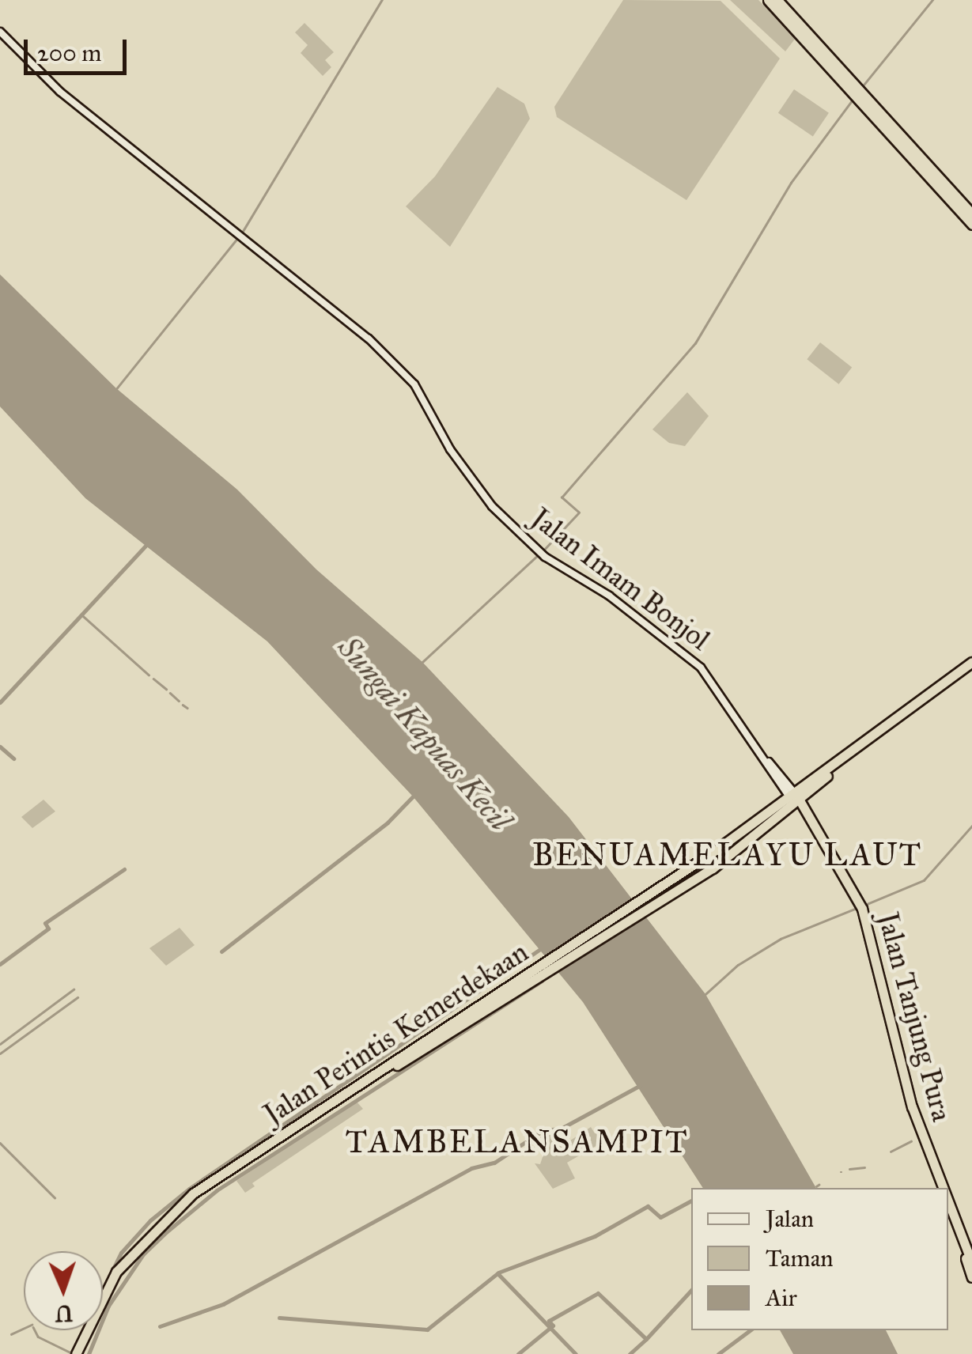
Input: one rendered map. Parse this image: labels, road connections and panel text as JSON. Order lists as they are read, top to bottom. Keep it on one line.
{"streets":{"highway":["Jalan Tanjung Pura","Jalan Perintis Kemerdekaan"],"main road":["Jalan Imam Bonjol"]},"crossings":[["Jalan Imam Bonjol","Jalan Tanjung Pura"],["Jalan Imam Bonjol","Jalan Perintis Kemerdekaan"],["Jalan Tanjung Pura","Jalan Perintis Kemerdekaan"]],"districts":["BENUAMELAYU LAUT","TAMBELANSAMPIT"],"water":["Sungai Kapuas Kecil"],"legend":["Jalan","Taman","Air"],"scale_bar":"200 m","north":"bottom"}
